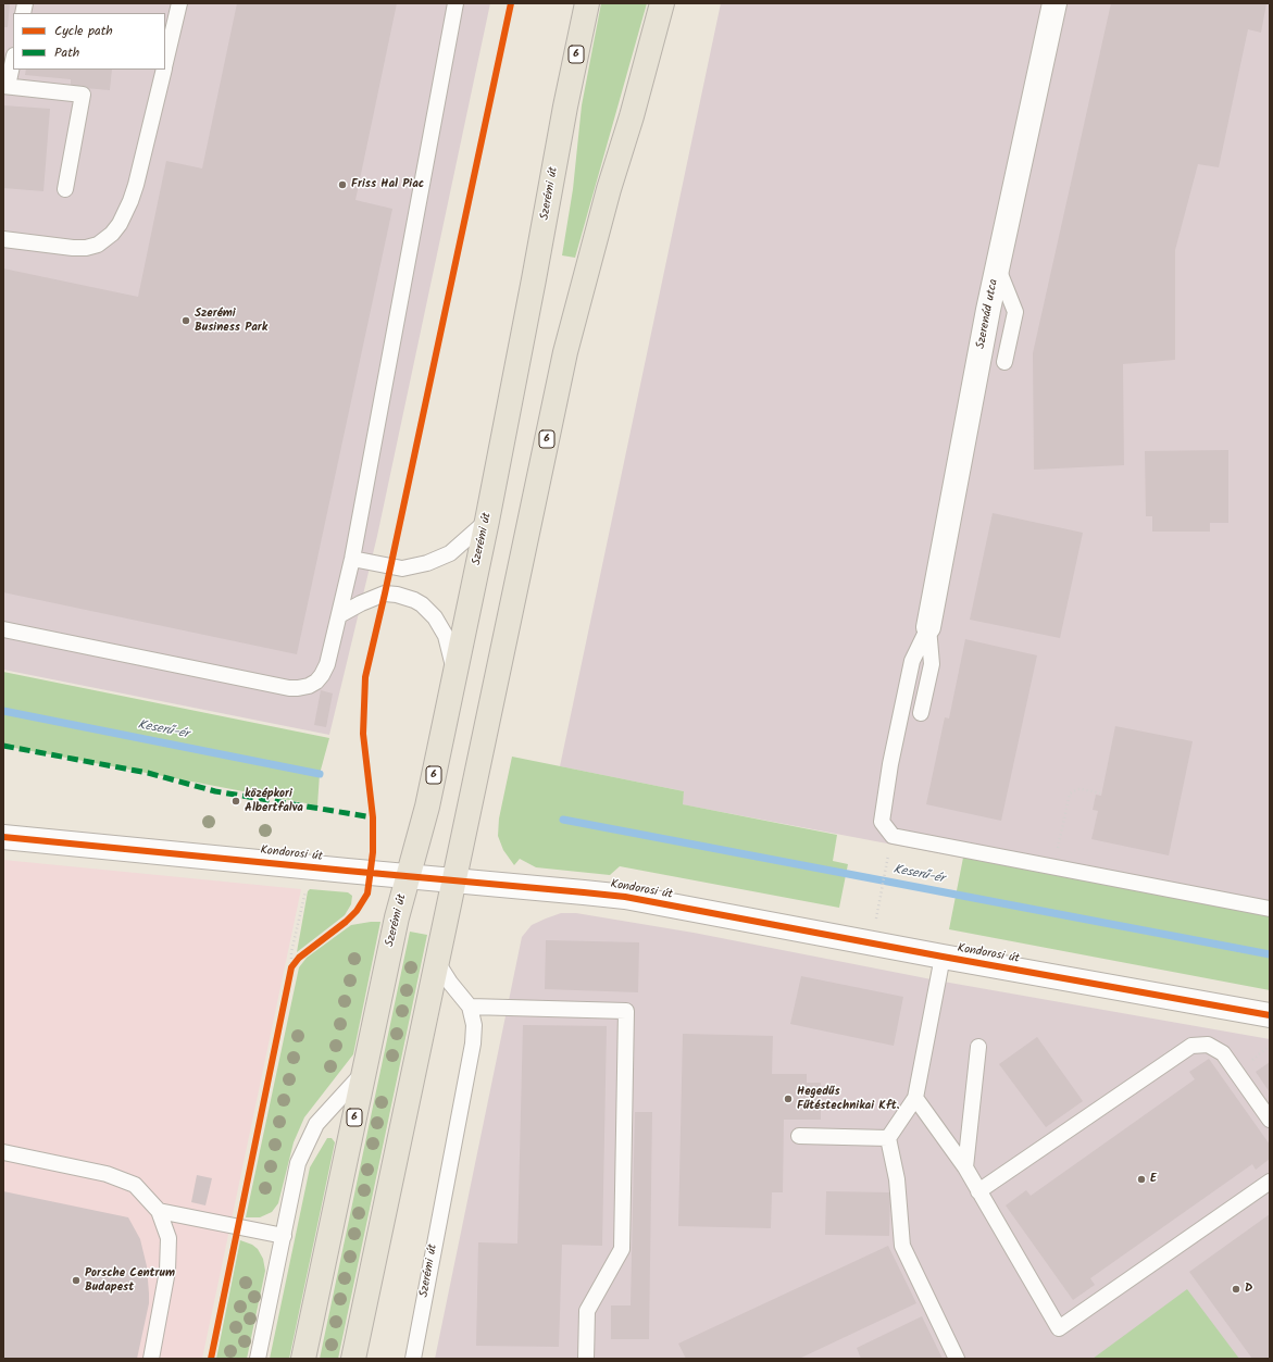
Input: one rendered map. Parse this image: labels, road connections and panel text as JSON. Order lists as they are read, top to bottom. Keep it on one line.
{"streets":{"main road":["6","Szerémi út"],"street":["Szerenád utca","Kondorosi út"]},"crossings":[["6","Szerémi út"],["6","Kondorosi út"],["Szerémi út","Kondorosi út"]],"water":["Keserű-ér"],"places":["Friss Hal Piac","Szerémi Business Park","középkori Albertfalva","Hegedűs Fűtéstechnikai Kft.","E","Porsche Centrum Budapest","D"],"legend":["Cycle path","Path"]}
